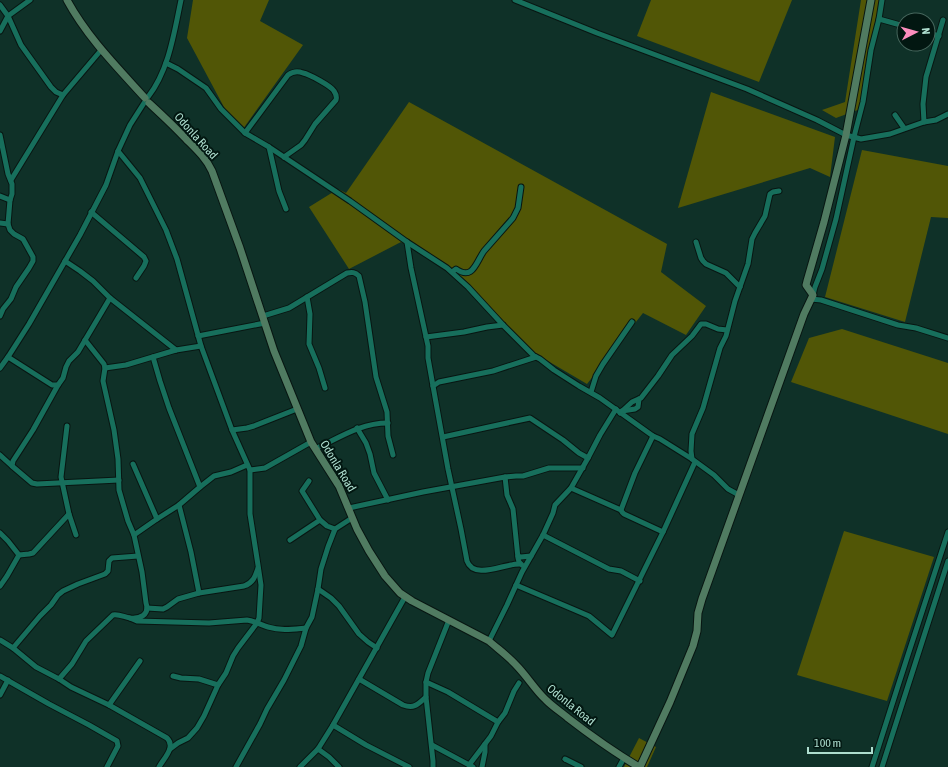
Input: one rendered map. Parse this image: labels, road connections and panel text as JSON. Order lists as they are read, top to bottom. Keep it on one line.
{"streets":{"street":["Odonla Road"]},"scale_bar":"100 m","north":"right"}
